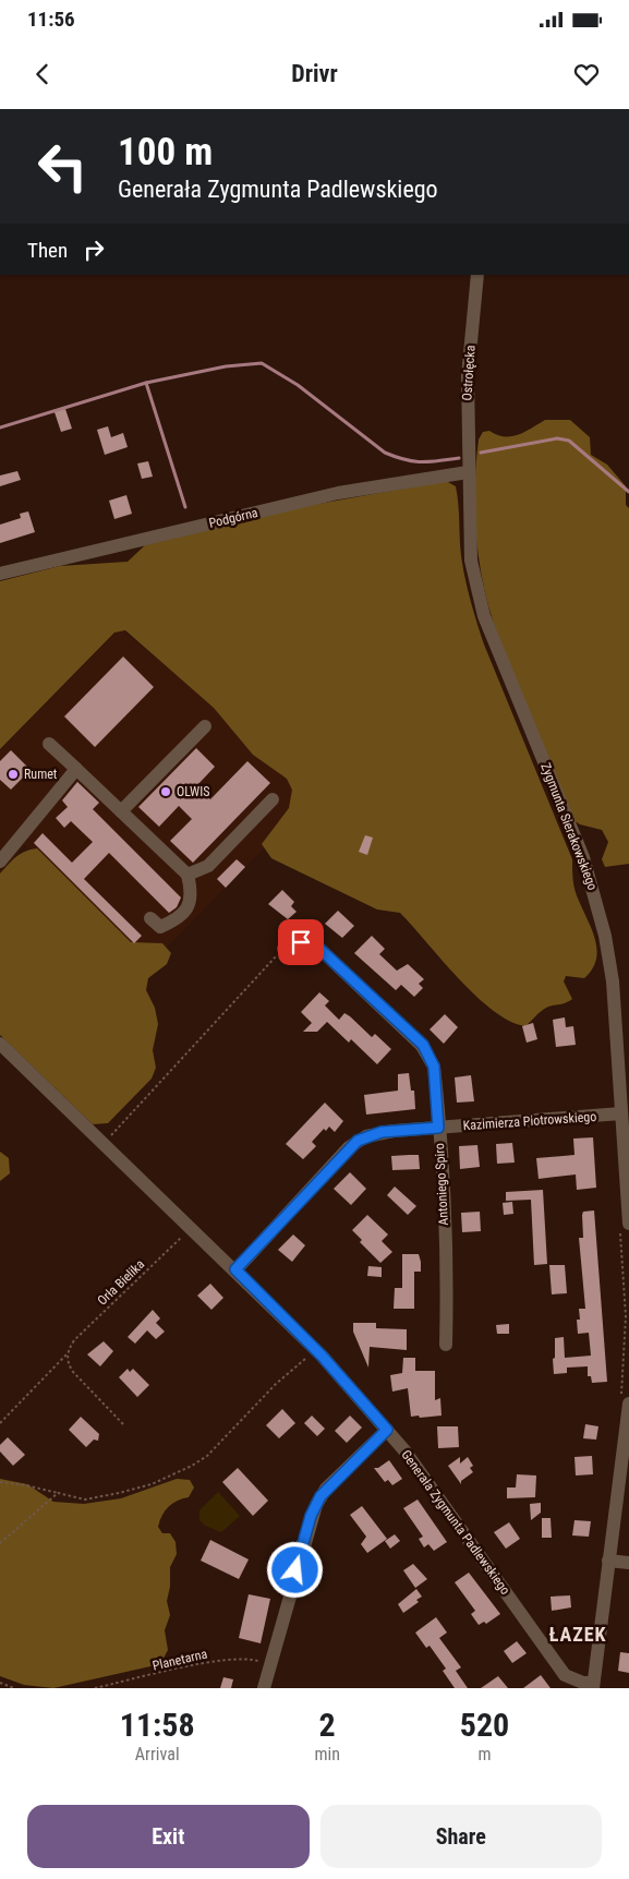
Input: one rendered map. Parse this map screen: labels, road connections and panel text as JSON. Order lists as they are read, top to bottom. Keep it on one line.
{"streets":{"street":["Ostrołęcka","Podgórna","Zygmunta Sierakowskiego","Kazimierza Piotrowskiego","Antoniego Spiro","Generała Zygmunta Padlewskiego"],"path":["Orła Bielika","Planetarna"]},"crossings":[["Ostrołęcka","Podgórna"],["Ostrołęcka","Zygmunta Sierakowskiego"],["Podgórna","Zygmunta Sierakowskiego"],["Zygmunta Sierakowskiego","Kazimierza Piotrowskiego"],["Kazimierza Piotrowskiego","Antoniego Spiro"],["Kazimierza Piotrowskiego","Generała Zygmunta Padlewskiego"],["Orła Bielika","Generała Zygmunta Padlewskiego"]],"districts":["ŁAZEK"],"places":["Rumet","OLWIS"],"page":{"status":"11:56","header":"Drivr","turn":["100 m","Generała Zygmunta Padlewskiego"],"then":"Then","eta":["11:58","Arrival","2","min","520","m"],"buttons":["Exit","Share"]}}
